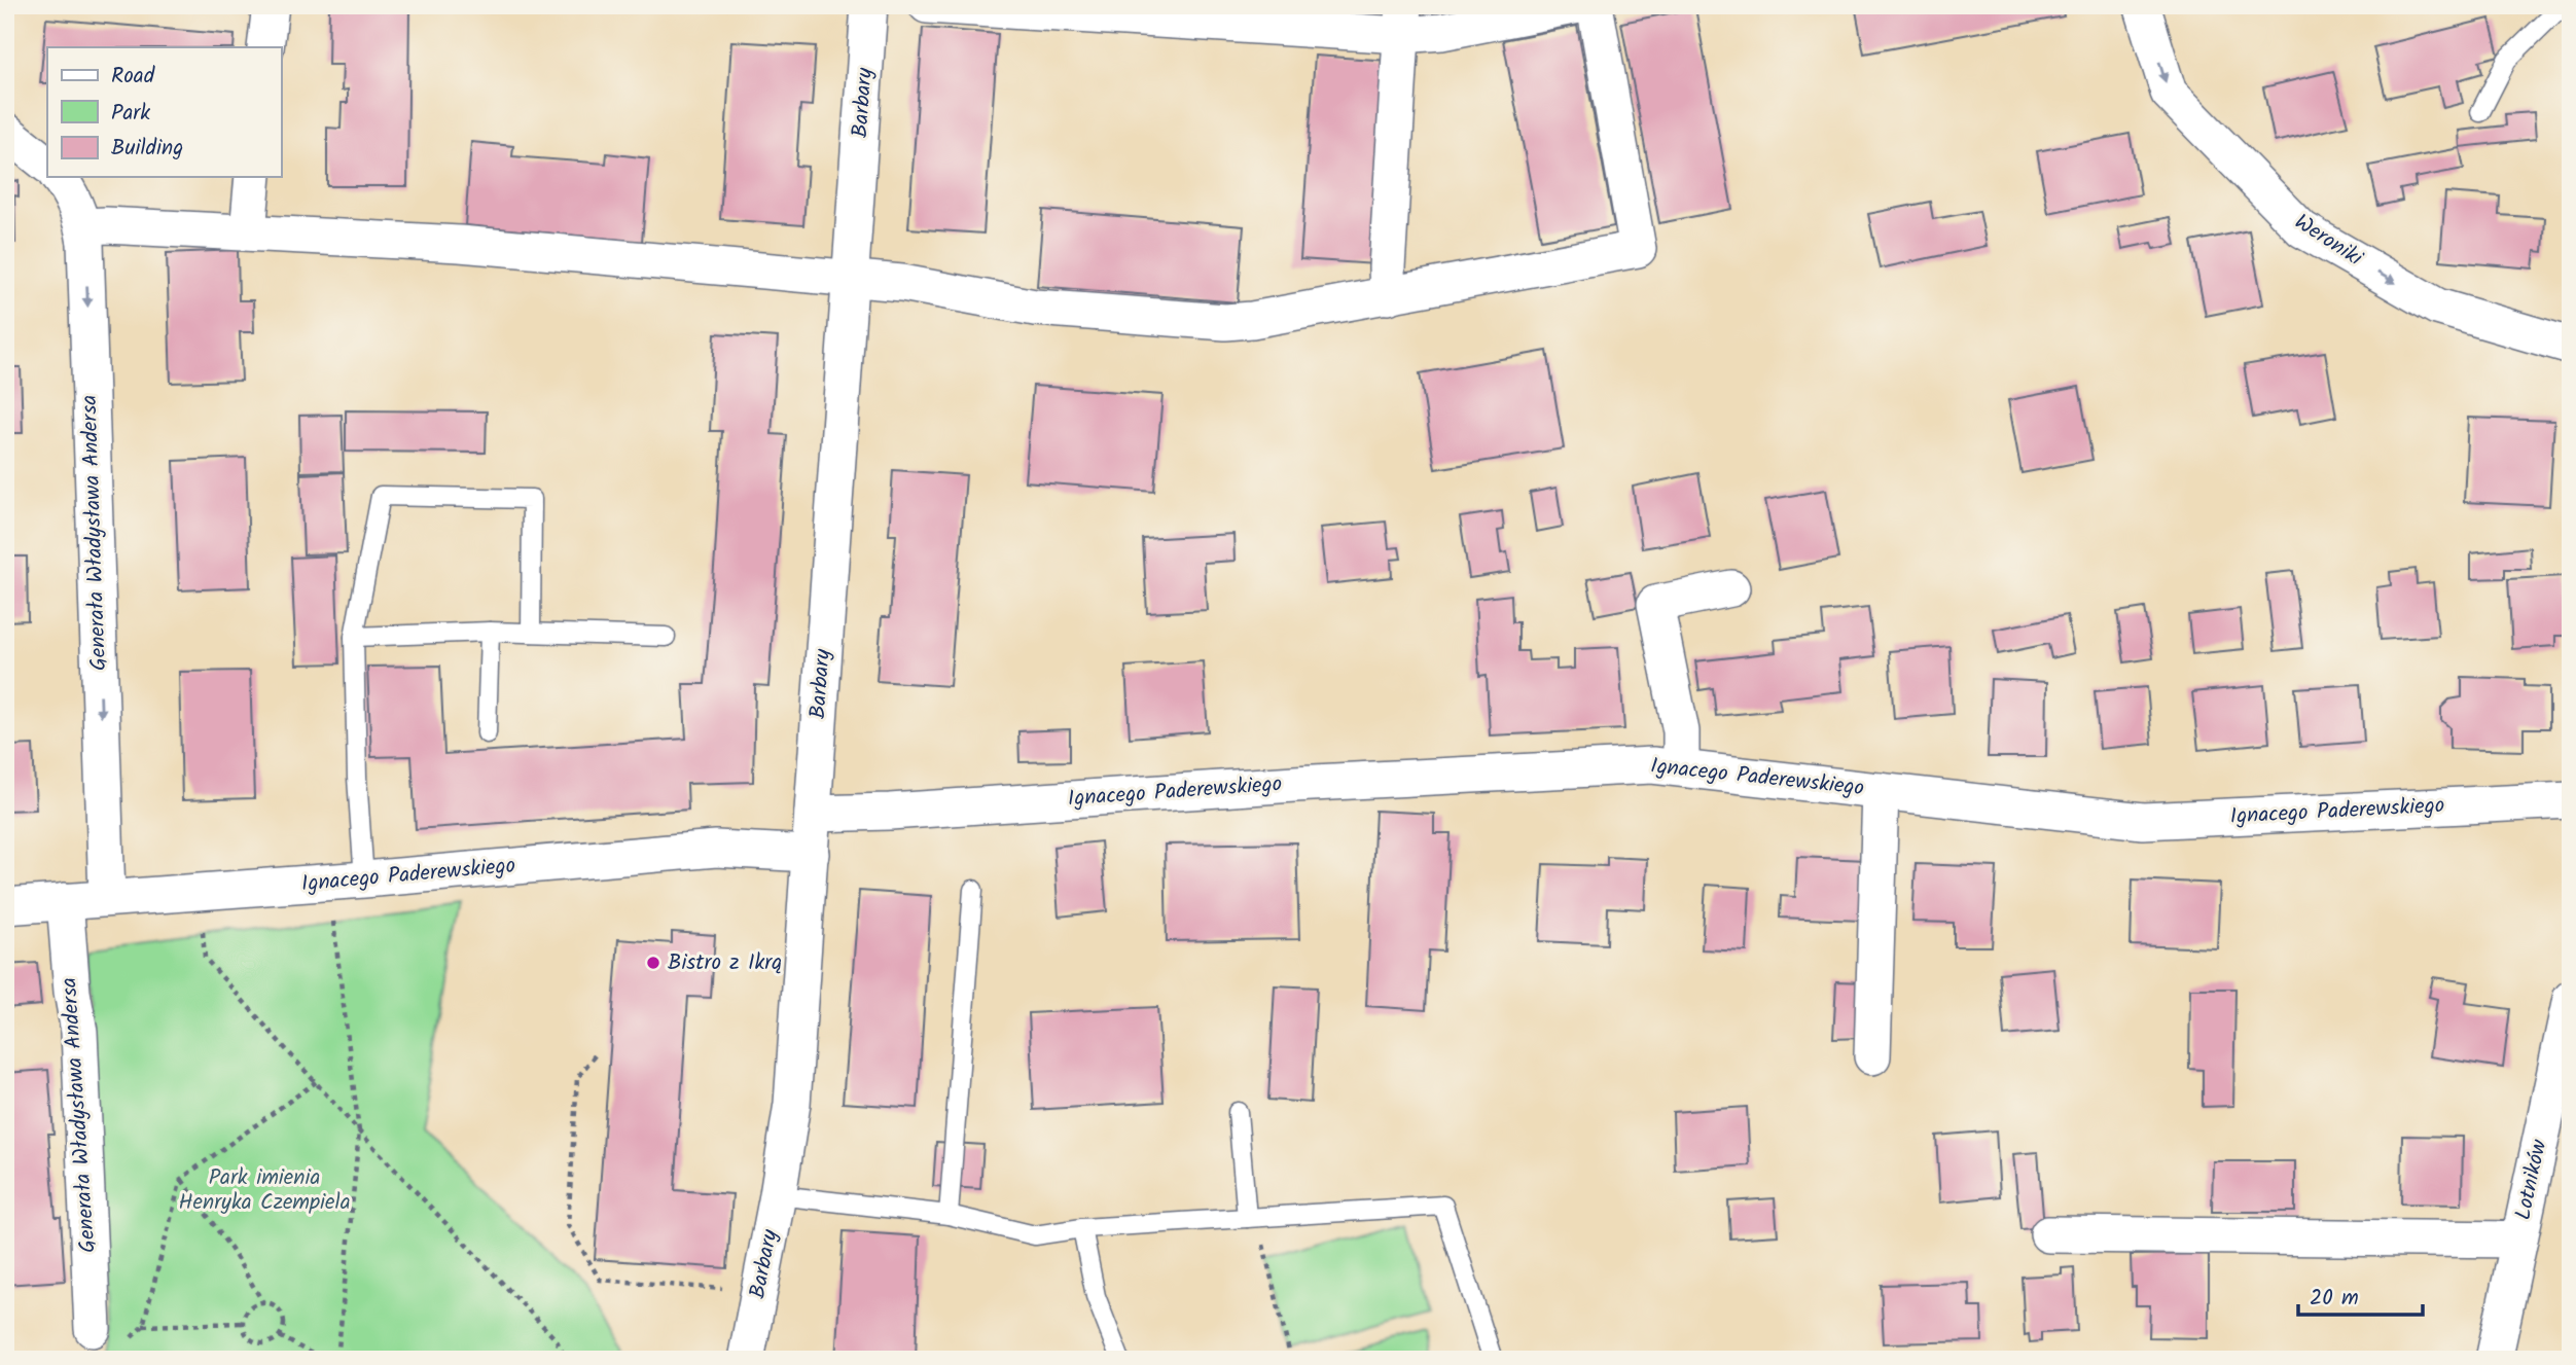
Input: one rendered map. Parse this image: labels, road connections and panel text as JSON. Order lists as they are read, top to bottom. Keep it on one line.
{"streets":{"street":["Barbary","Weroniki","Generała Władysława Andersa","Ignacego Paderewskiego","Lotników"]},"crossings":[["Barbary","Ignacego Paderewskiego"],["Generała Władysława Andersa","Ignacego Paderewskiego"]],"one_way":["Weroniki","Generała Władysława Andersa"],"parks":["Park imienia Henryka Czempiela"],"places":["Bistro z Ikrą"],"legend":["Road","Park","Building"],"scale_bar":"20 m"}
